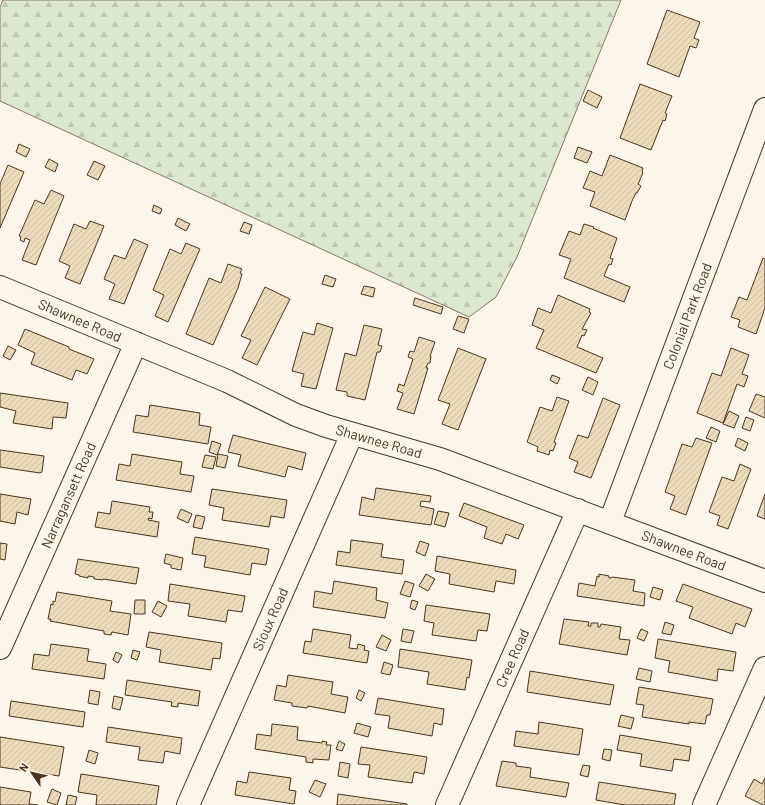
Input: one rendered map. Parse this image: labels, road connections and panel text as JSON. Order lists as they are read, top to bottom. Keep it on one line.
{"streets":{"street":["Colonial Park Road","Shawnee Road","Narragansett Road","Sioux Road","Cree Road"]},"crossings":[["Colonial Park Road","Shawnee Road"],["Shawnee Road","Narragansett Road"],["Shawnee Road","Sioux Road"],["Shawnee Road","Cree Road"]],"north":"top left"}
